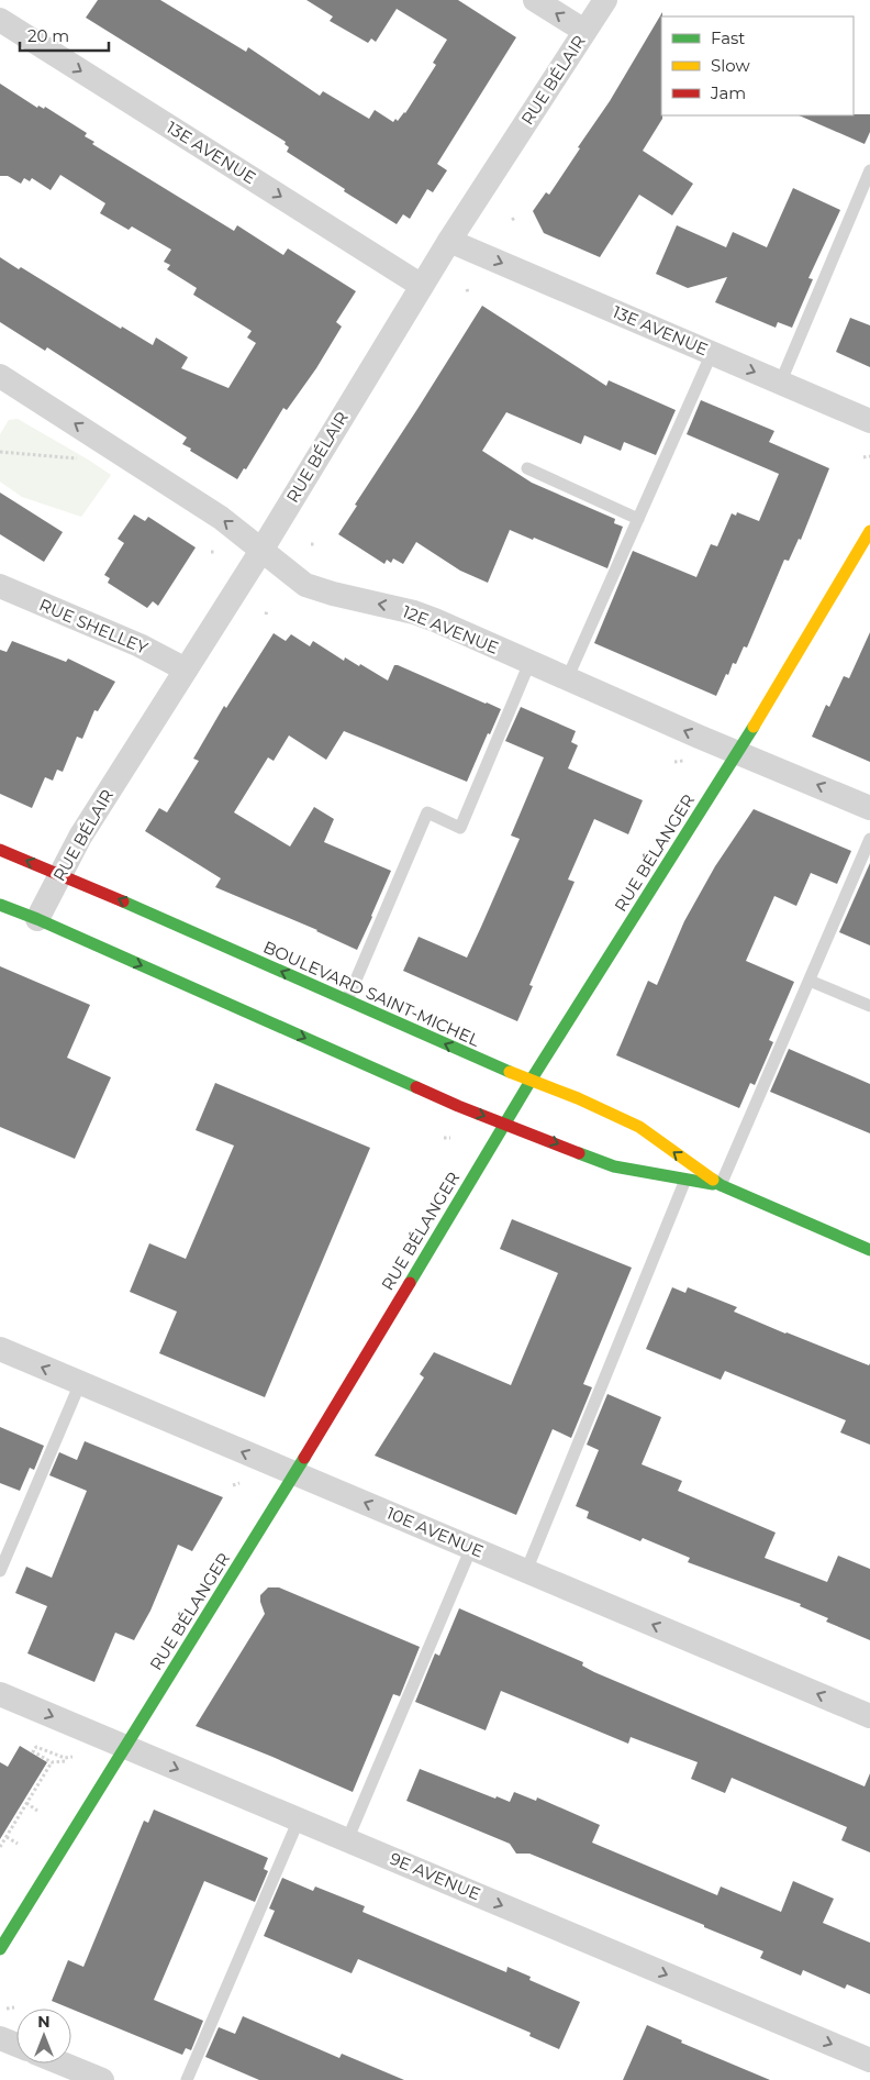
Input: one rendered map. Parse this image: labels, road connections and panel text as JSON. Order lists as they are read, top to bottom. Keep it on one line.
{"streets":{"main road":["RUE BÉLANGER","BOULEVARD SAINT-MICHEL"],"street":["RUE BÉLAIR","13E AVENUE","RUE SHELLEY","12E AVENUE","10E AVENUE","9E AVENUE"]},"crossings":[["RUE BÉLAIR","13E AVENUE"],["RUE BÉLAIR","RUE SHELLEY"],["RUE BÉLAIR","12E AVENUE"],["RUE BÉLAIR","BOULEVARD SAINT-MICHEL"],["12E AVENUE","RUE BÉLANGER"],["RUE BÉLANGER","BOULEVARD SAINT-MICHEL"],["RUE BÉLANGER","10E AVENUE"],["RUE BÉLANGER","9E AVENUE"]],"one_way":["13E AVENUE","12E AVENUE","10E AVENUE","9E AVENUE"],"legend":["Fast","Slow","Jam"],"scale_bar":"20 m","north":"top"}
